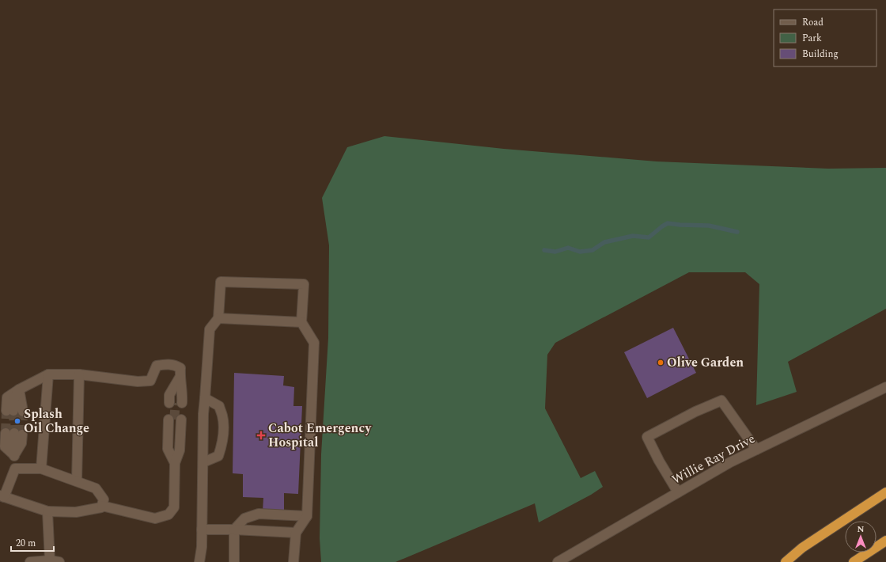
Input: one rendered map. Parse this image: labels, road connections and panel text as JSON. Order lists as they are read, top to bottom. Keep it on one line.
{"streets":{"street":["Willie Ray Drive"]},"places":{"other":["Olive Garden","Splash Oil Change"],"health":["Cabot Emergency Hospital"]},"legend":["Road","Park","Building"],"scale_bar":"20 m","north":"top"}
